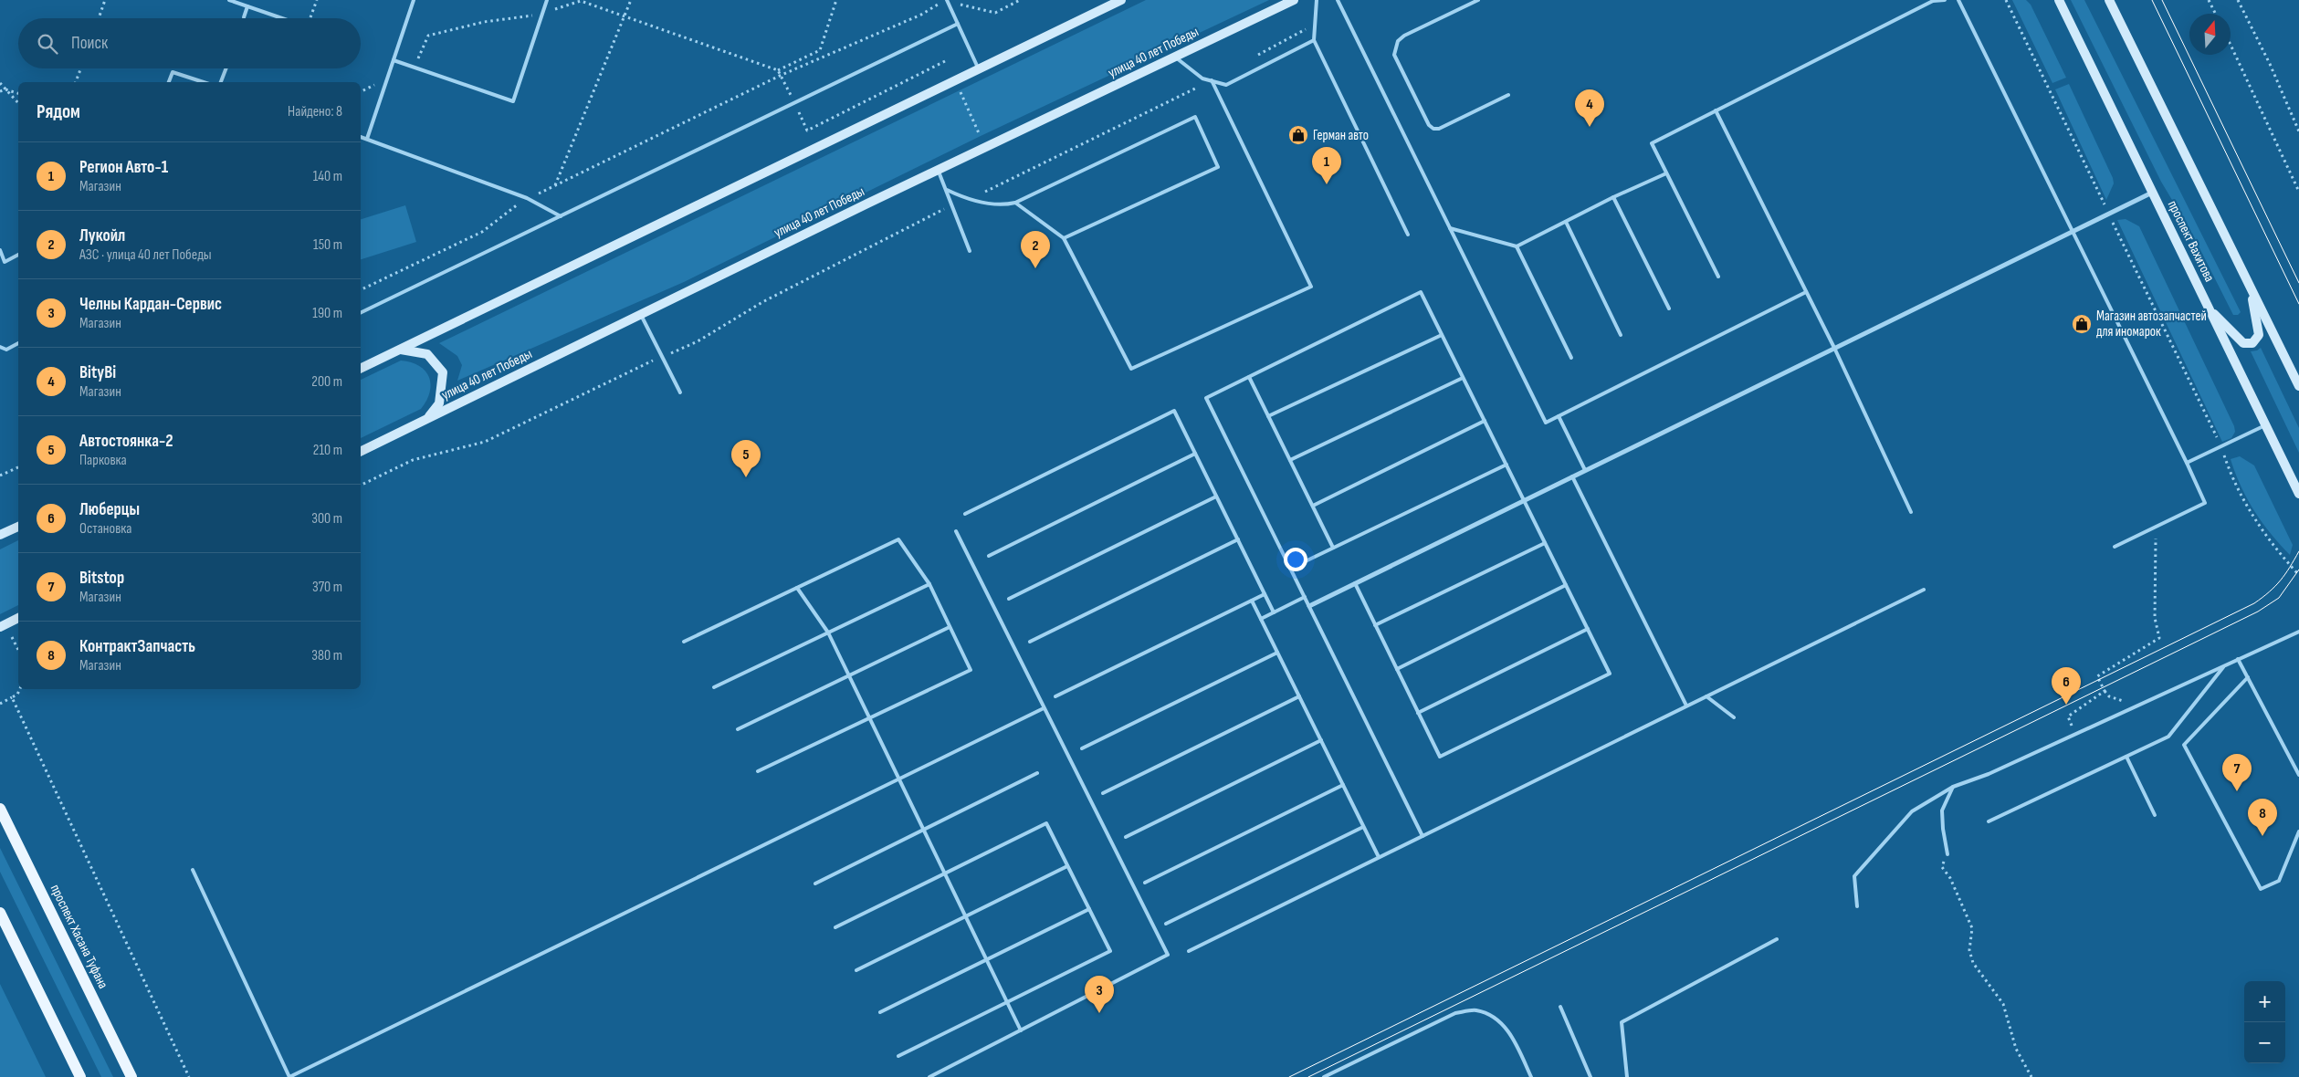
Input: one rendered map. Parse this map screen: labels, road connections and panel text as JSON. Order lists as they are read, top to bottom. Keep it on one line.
{"streets":{"main road":["проспект Хасана Туфана"],"street":["улица 40 лет Победы","проспект Вахитова"]},"places":{"shop":["Герман авто","Магазин автозапчастей для иномарок"]},"north":"top","page":{"search":"Поиск","heading":["Рядом","Найдено: 8"],"pins":["4","1","2","5","6","7","8","3"],"list":[{"mark":"1","name":"Регион Авто-1","note":"Магазин","value":"140 m"},{"mark":"2","name":"Лукойл","note":"АЗС · улица 40 лет Победы","value":"150 m"},{"mark":"3","name":"Челны Кардан-Сервис","note":"Магазин","value":"190 m"},{"mark":"4","name":"BityBi","note":"Магазин","value":"200 m"},{"mark":"5","name":"Автостоянка-2","note":"Парковка","value":"210 m"},{"mark":"6","name":"Люберцы","note":"Остановка","value":"300 m"},{"mark":"7","name":"Bitstop","note":"Магазин","value":"370 m"},{"mark":"8","name":"КонтрактЗапчасть","note":"Магазин","value":"380 m"}],"map_buttons":["+","−"]}}
